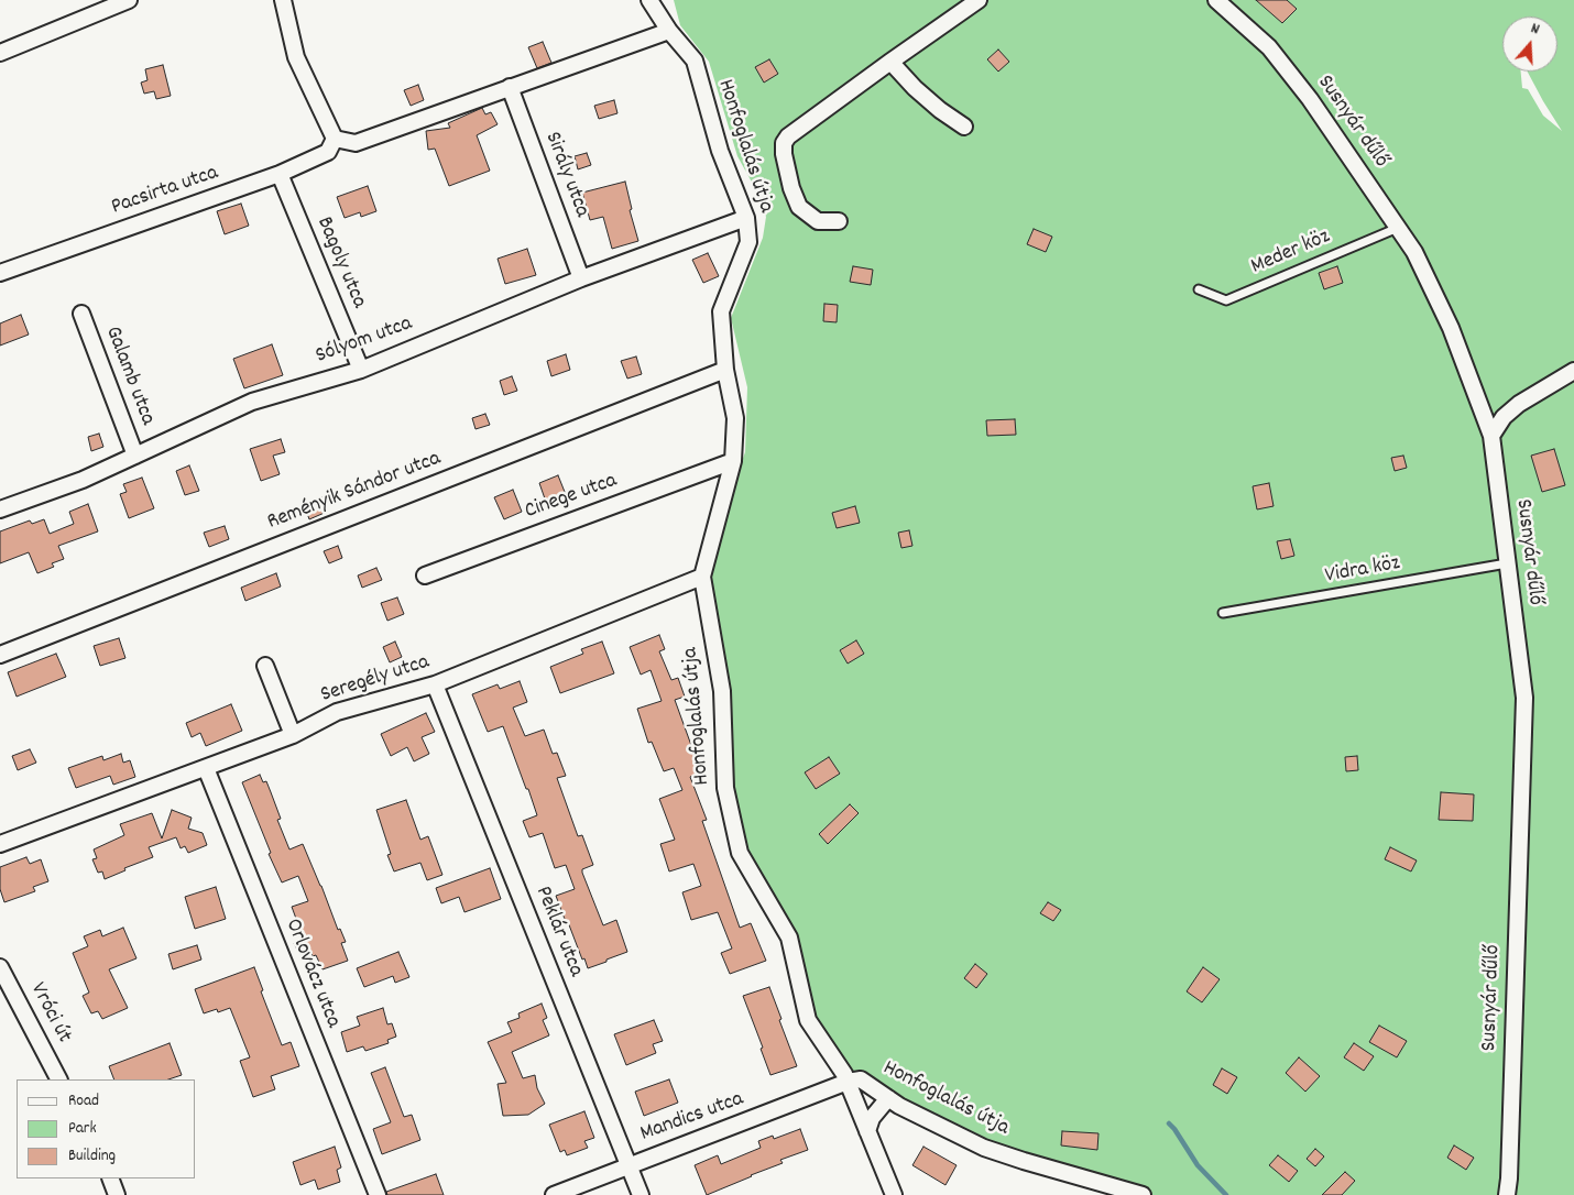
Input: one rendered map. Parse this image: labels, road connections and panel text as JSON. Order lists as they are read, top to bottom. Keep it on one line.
{"streets":{"street":["Susnyár dűlő","Honfoglalás útja","Sirály utca","Pacsirta utca","Bagoly utca","Sólyom utca","Galamb utca","Reményik Sándor utca","Cinege utca","Seregély utca","Peklár utca","Orlovácz utca","Vróci út","Mandics utca"],"lane":["Meder köz","Vidra köz"]},"crossings":[["Susnyár dűlő","Meder köz"],["Susnyár dűlő","Vidra köz"],["Honfoglalás útja","Sólyom utca"],["Honfoglalás útja","Reményik Sándor utca"],["Honfoglalás útja","Cinege utca"],["Honfoglalás útja","Seregély utca"],["Honfoglalás útja","Mandics utca"],["Sirály utca","Sólyom utca"],["Pacsirta utca","Bagoly utca"],["Bagoly utca","Sólyom utca"],["Sólyom utca","Galamb utca"],["Seregély utca","Peklár utca"],["Seregély utca","Orlovácz utca"],["Peklár utca","Mandics utca"]],"legend":["Road","Park","Building"],"north":"top"}
